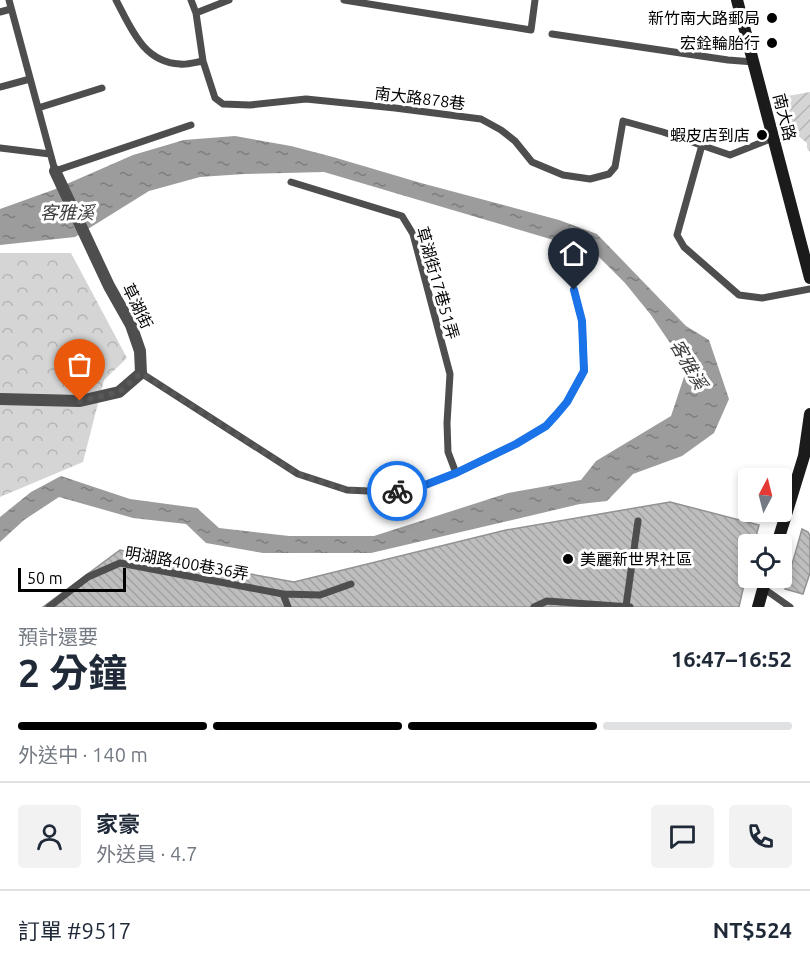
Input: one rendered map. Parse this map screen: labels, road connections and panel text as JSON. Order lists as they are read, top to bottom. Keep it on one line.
{"streets":{"main road":["南大路"],"street":["草湖街"],"lane":["南大路878巷","草湖街17巷51弄","明湖路400巷36弄"]},"crossings":[["南大路878巷","南大路"]],"water":["客雅溪"],"places":["新竹南大路郵局","宏銓輪胎行","蝦皮店到店","美麗新世界社區"],"scale_bar":"50 m","north":"top","page":{"scale":"50 m","heading":["2 分鐘","預計還要","16:47–16:52"],"panel":["家豪","外送員 · 4.7","訂單 #9517","NT$524"],"bar":"外送中 · 140 m"}}
